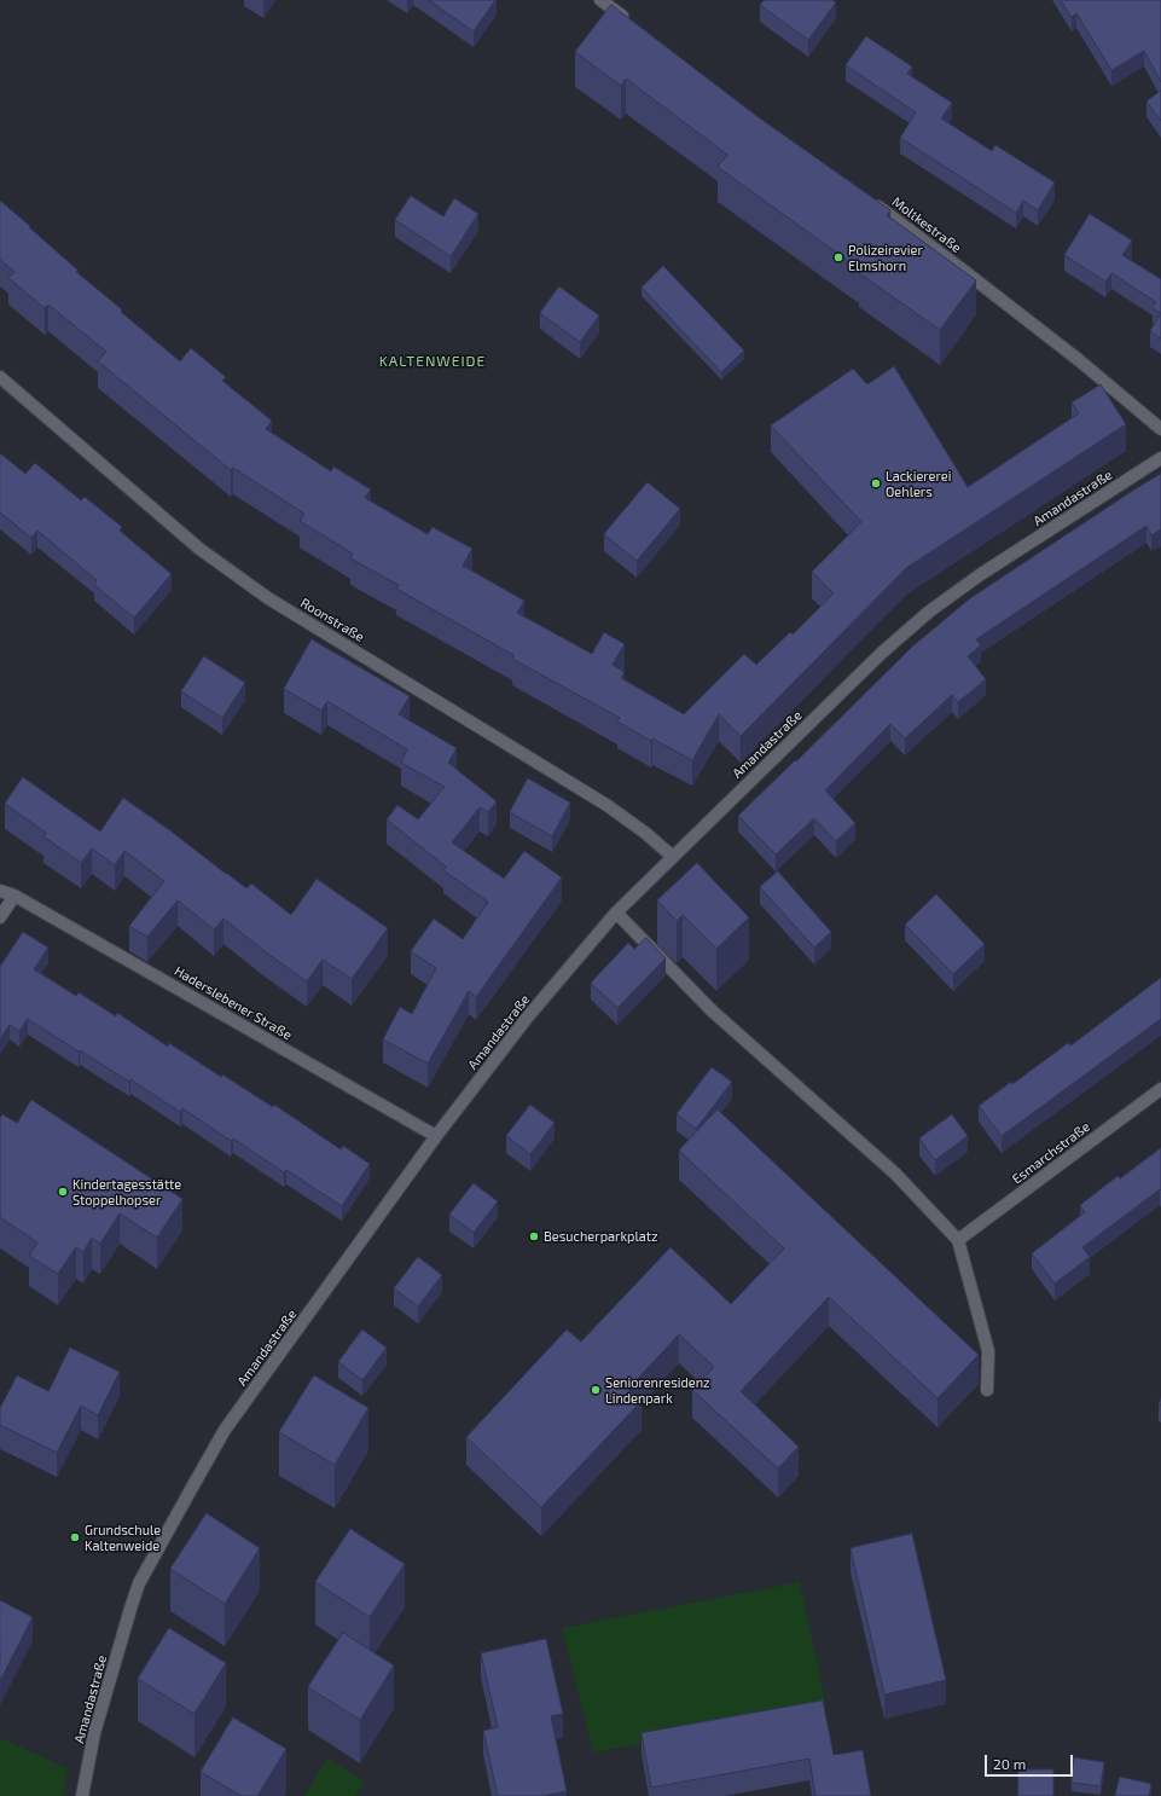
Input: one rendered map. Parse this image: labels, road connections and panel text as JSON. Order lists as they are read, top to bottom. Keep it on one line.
{"streets":{"street":["Moltkestraße","Amandastraße","Roonstraße","Haderslebener Straße","Esmarchstraße"]},"crossings":[["Amandastraße","Roonstraße"],["Amandastraße","Haderslebener Straße"]],"districts":["KALTENWEIDE"],"places":["Polizeirevier Elmshorn","Lackiererei Oehlers","Kindertagesstätte Stoppelhopser","Besucherparkplatz","Seniorenresidenz Lindenpark","Grundschule Kaltenweide"],"scale_bar":"20 m"}
